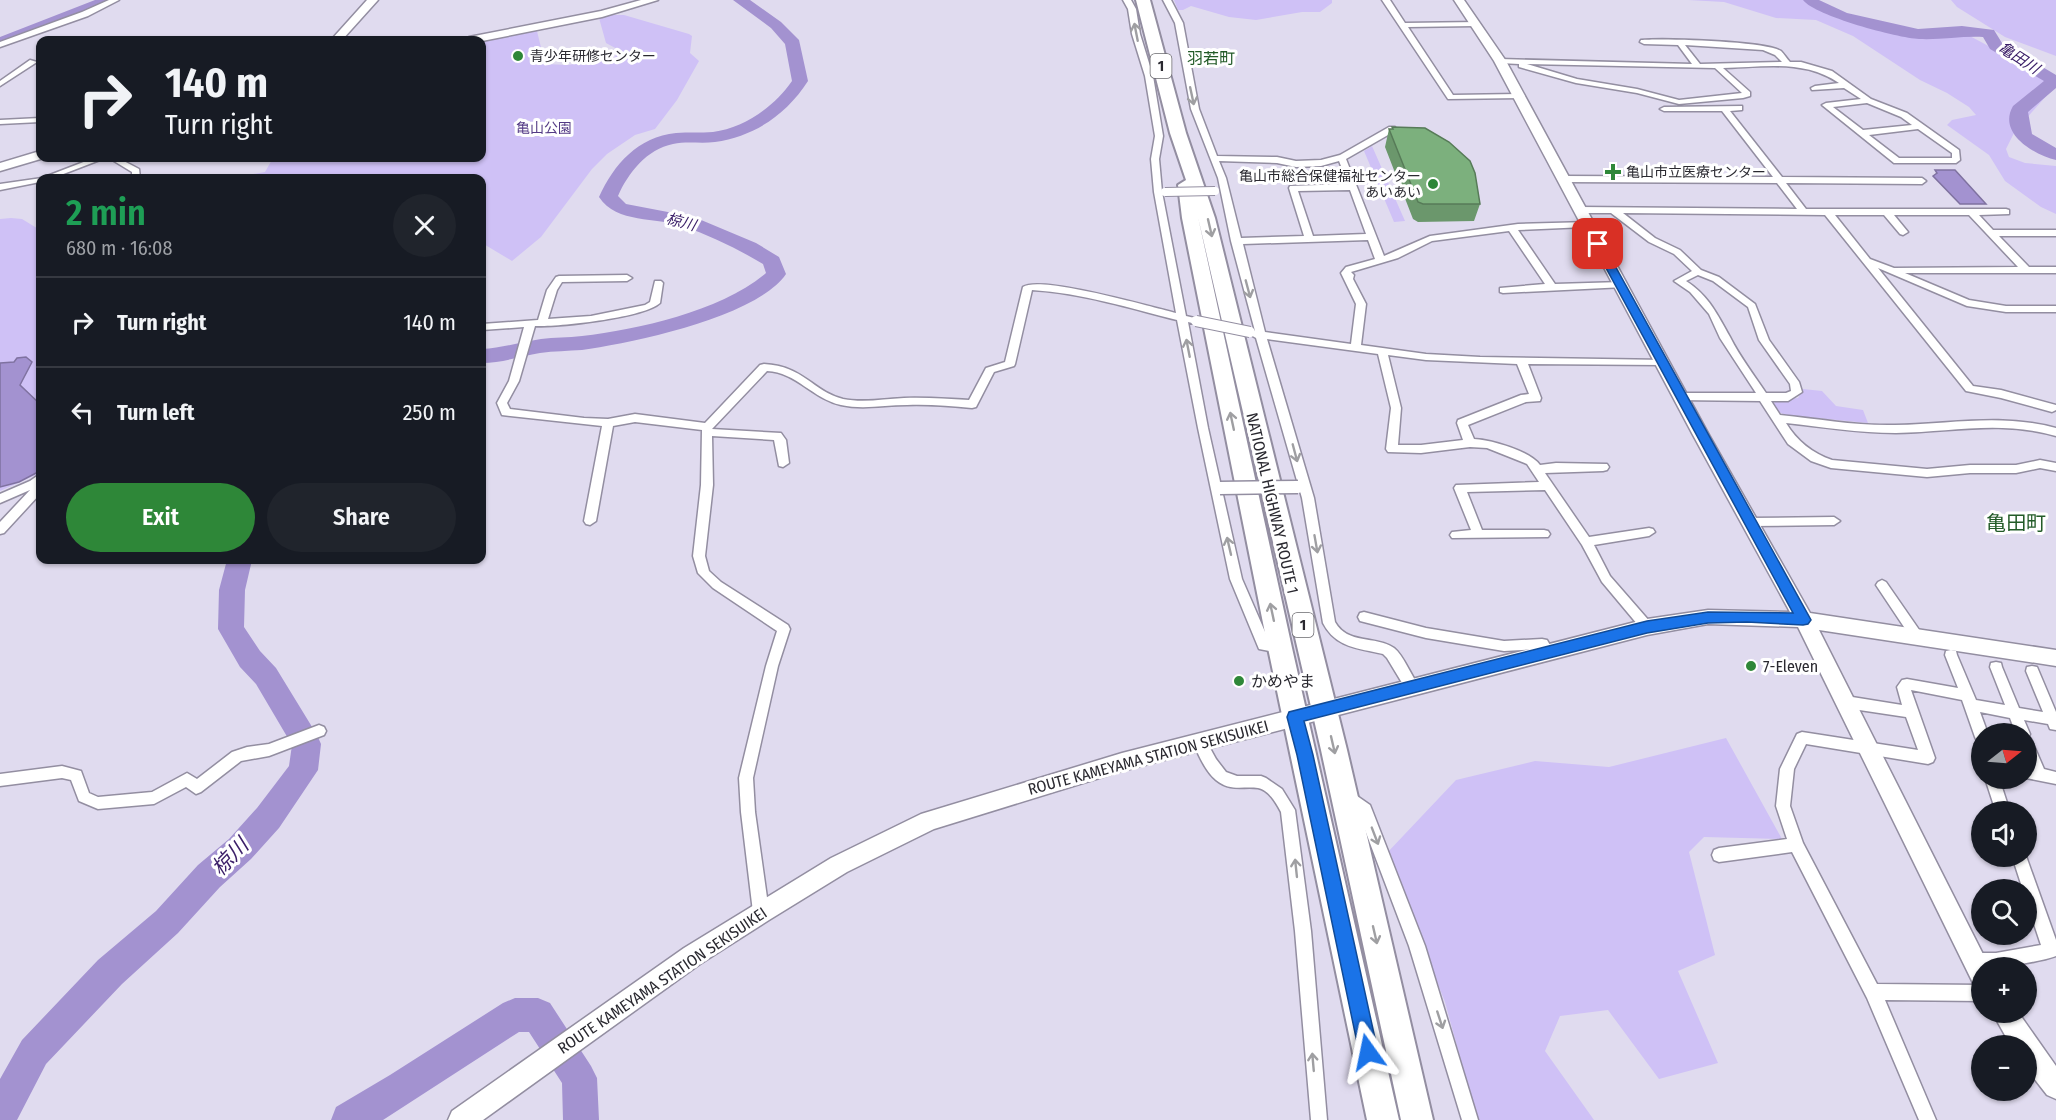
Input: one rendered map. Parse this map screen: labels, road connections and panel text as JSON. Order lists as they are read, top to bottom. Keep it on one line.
{"streets":{"highway":["1","NATIONAL HIGHWAY ROUTE 1"],"street":["ROUTE KAMEYAMA STATION SEKISUIKEI"]},"crossings":[["NATIONAL HIGHWAY ROUTE 1","ROUTE KAMEYAMA STATION SEKISUIKEI"]],"districts":["羽若町","亀田町"],"water":["亀田川","椋川"],"parks":["亀山公園"],"places":{"other":["青少年研修センター","亀山市総合保健福祉センター あいあい","7-Eleven","かめやま"],"health":["亀山市立医療センター"]},"north":"right","page":{"turn":["140 m","Turn right"],"heading":["2 min","680 m · 16:08"],"list":[{"name":"Turn right","value":"140 m"},{"name":"Turn left","value":"250 m"}],"buttons":["Exit","Share"],"map_buttons":["+","−"]}}
